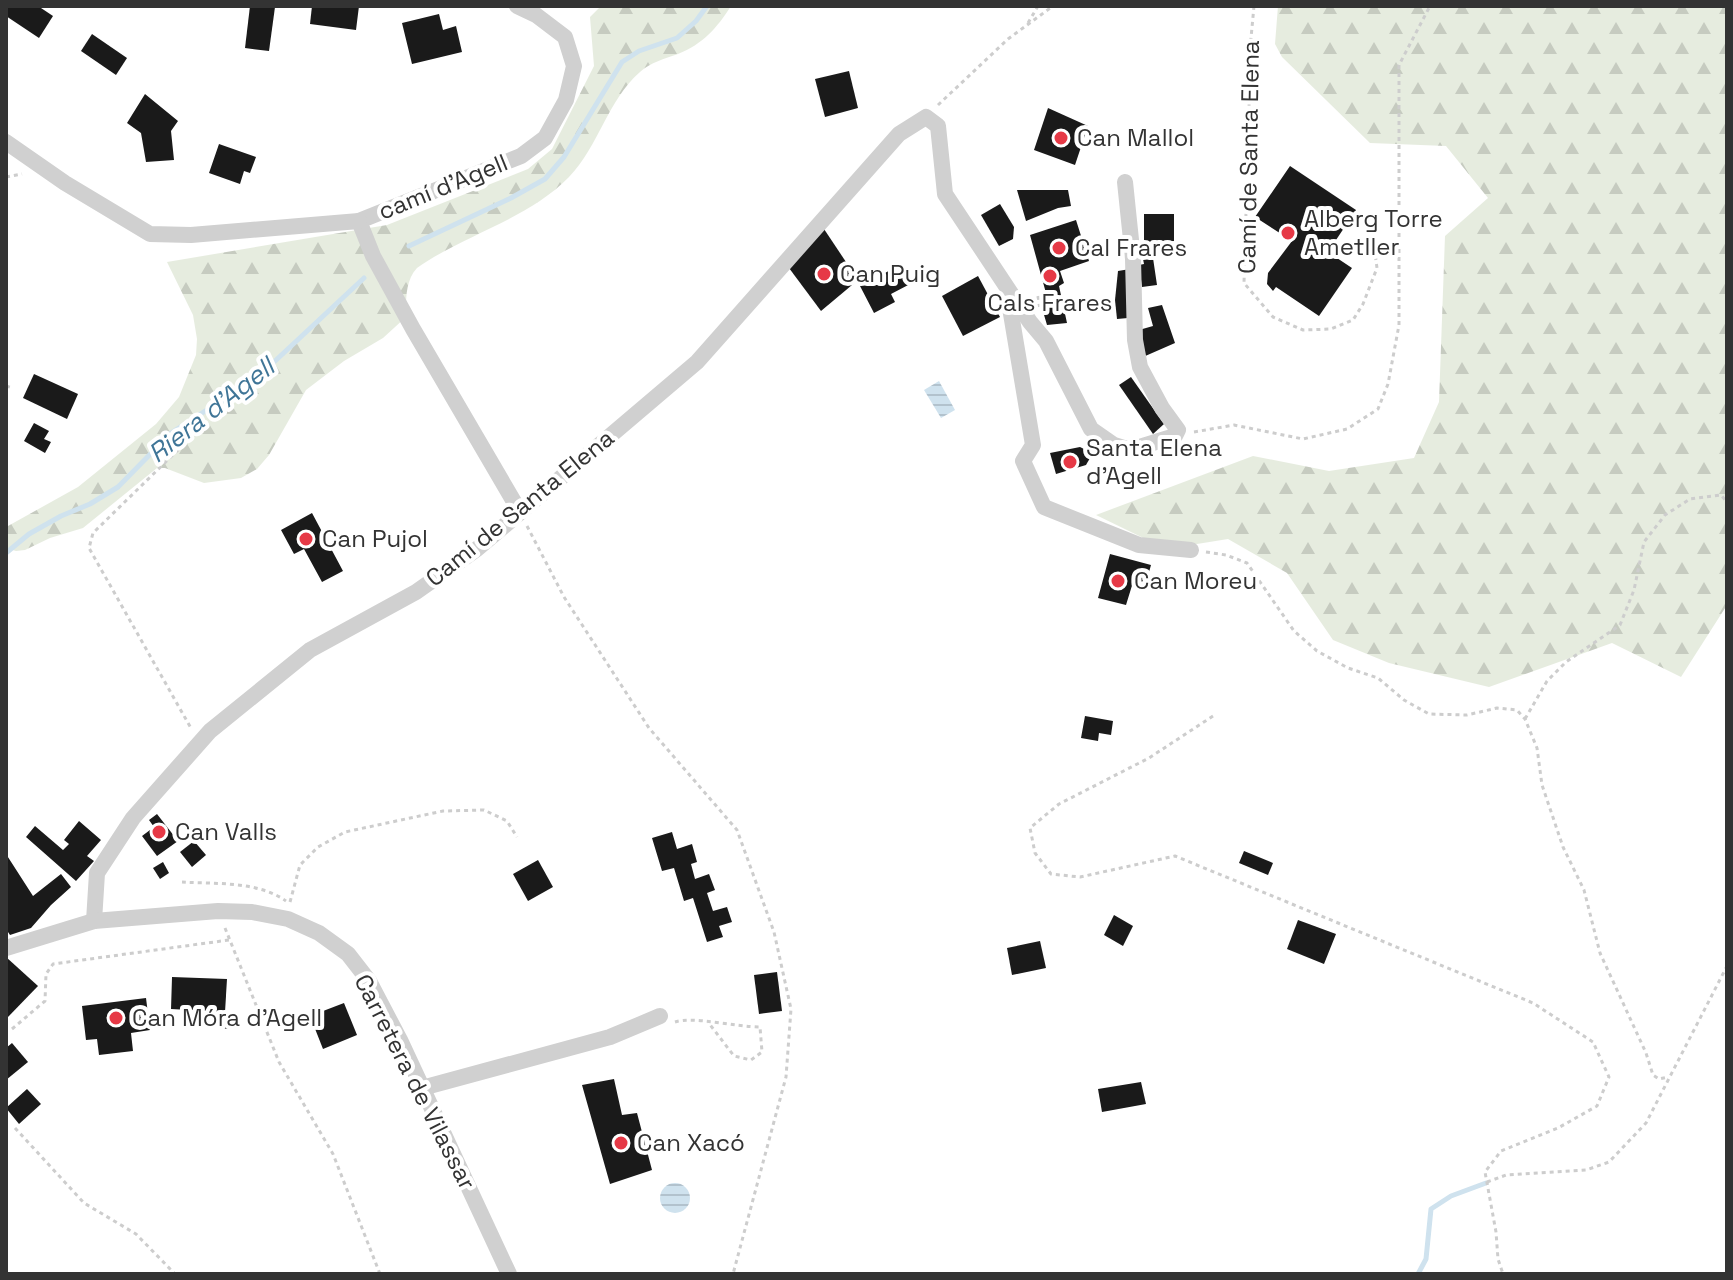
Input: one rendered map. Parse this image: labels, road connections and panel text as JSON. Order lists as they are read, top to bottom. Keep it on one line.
{"streets":{"street":["Camí de Santa Elena","camí d'Agell","Carretera de Vilassar"]},"crossings":[["Camí de Santa Elena","camí d'Agell"],["Camí de Santa Elena","Carretera de Vilassar"]],"water":["Riera d'Agell"],"places":["Can Mallol","Alberg Torre Ametller","Cal Frares","Can Puig","Cals Frares","Santa Elena d'Agell","Can Pujol","Can Moreu","Can Valls","Can Móra d'Agell","Can Xacó"]}
